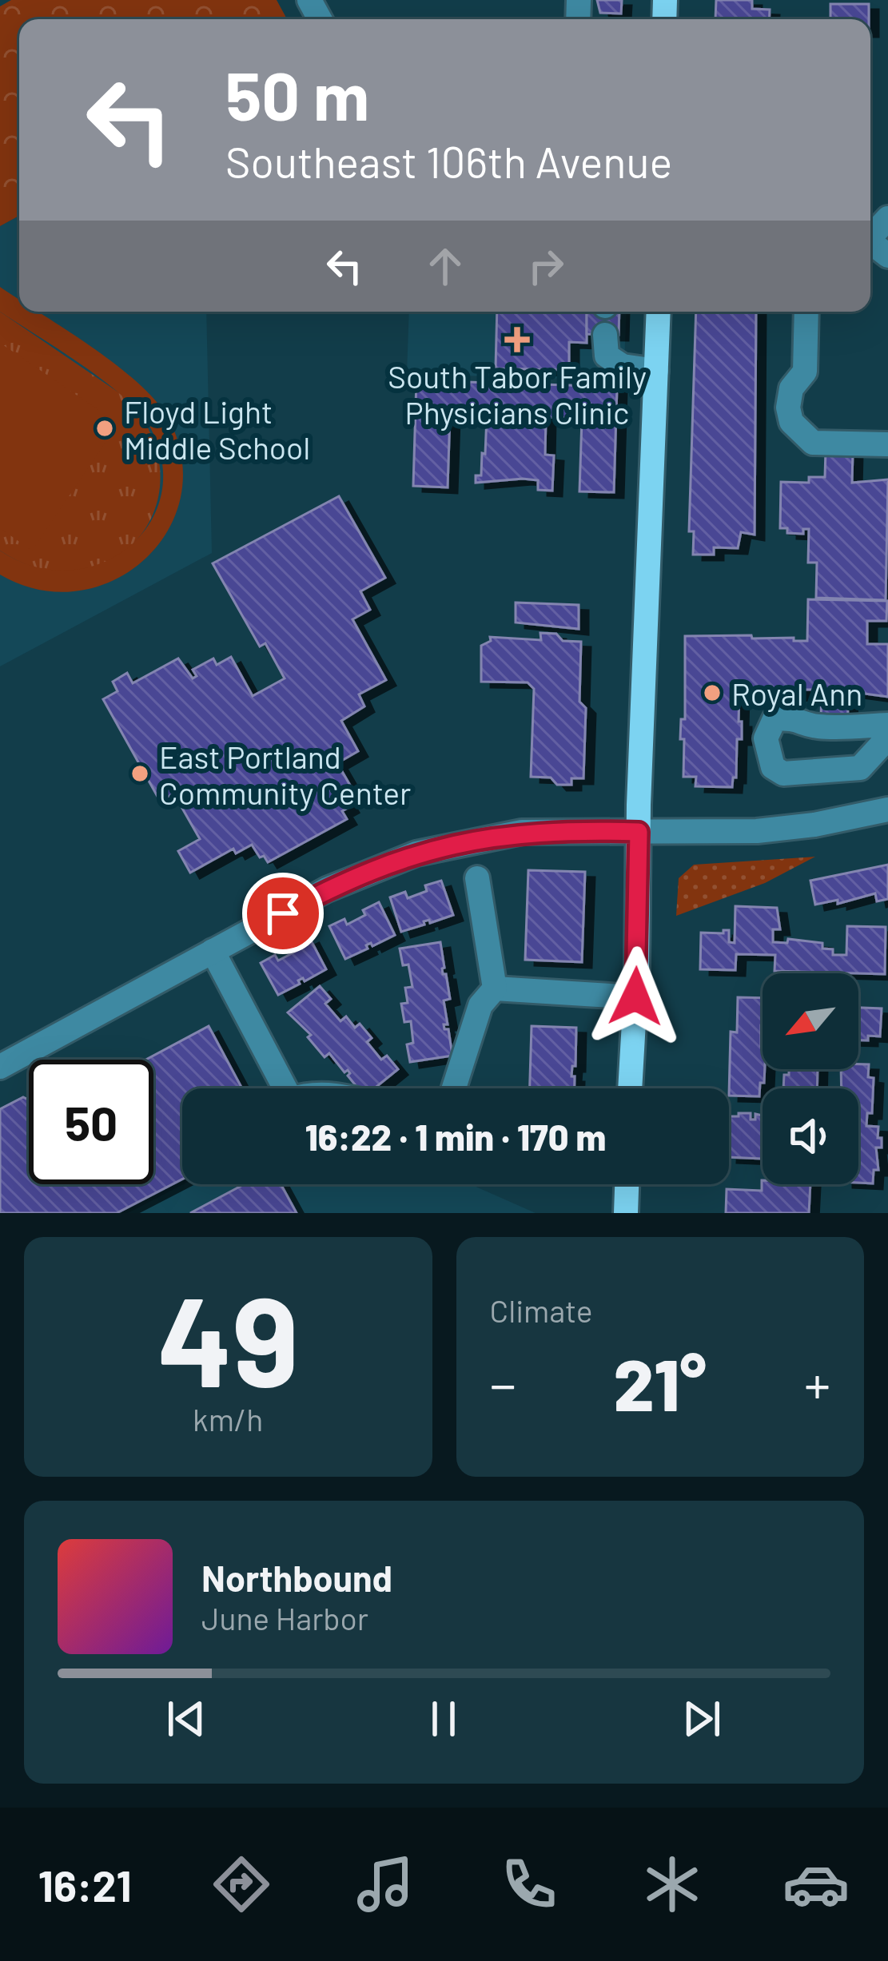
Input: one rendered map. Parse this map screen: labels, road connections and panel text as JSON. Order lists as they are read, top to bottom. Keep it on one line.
{"places":{"health":["South Tabor Family Physicians Clinic"],"other":["Floyd Light Middle School","Royal Ann","East Portland Community Center"]},"north":"bottom left","page":{"turn":["50 m","Southeast 106th Avenue"],"limit":"50","trip":"16:22 · 1 min · 170 m","tile":[["49","km/h"],"Climate"],"heat":["−","21°","+"],"song":["Northbound","June Harbor"],"tabs":"16:21"}}
